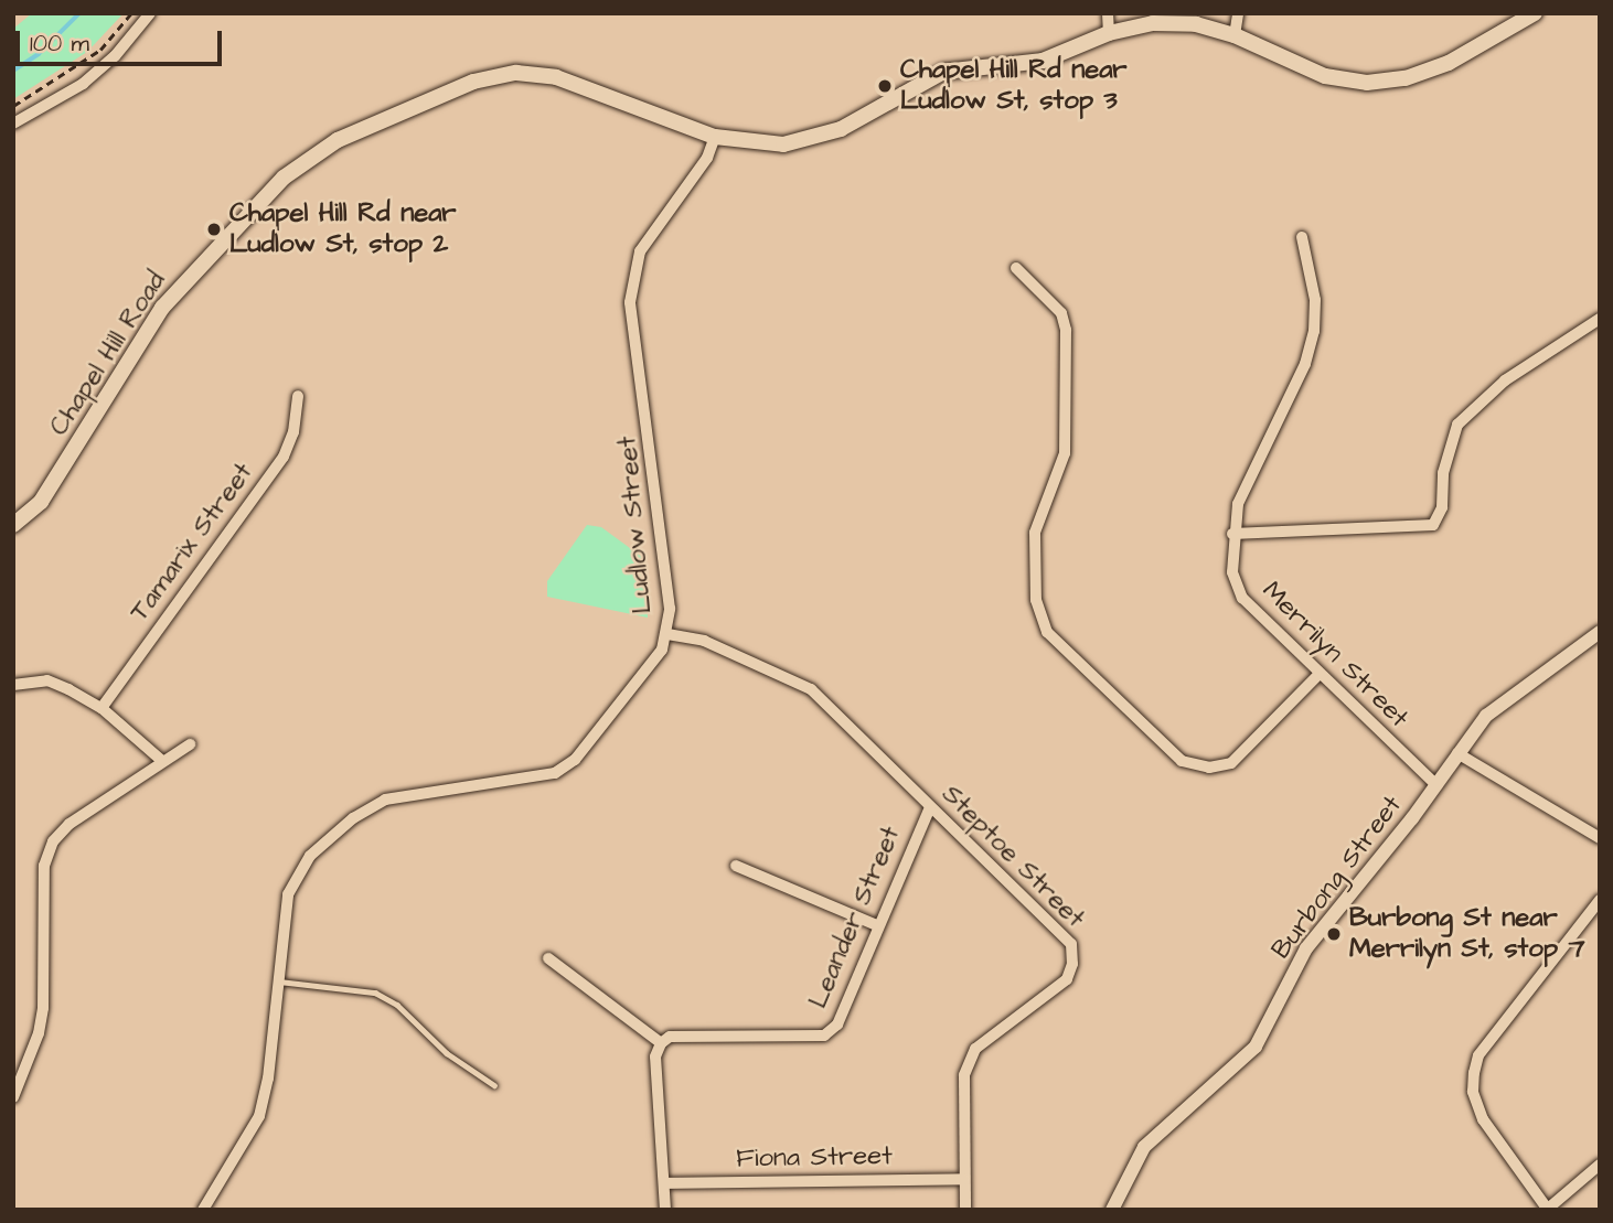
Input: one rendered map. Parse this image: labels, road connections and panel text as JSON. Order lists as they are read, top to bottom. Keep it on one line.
{"streets":{"main road":["Chapel Hill Road"],"street":["Ludlow Street","Tamarix Street","Merrilyn Street","Steptoe Street","Burbong Street","Leander Street","Fiona Street"]},"crossings":[["Chapel Hill Road","Ludlow Street"],["Ludlow Street","Steptoe Street"],["Merrilyn Street","Burbong Street"],["Steptoe Street","Leander Street"],["Steptoe Street","Fiona Street"]],"places":["Chapel Hill Rd near Ludlow St, stop 3","Chapel Hill Rd near Ludlow St, stop 2","Burbong St near Merrilyn St, stop 7"],"scale_bar":"100 m"}
